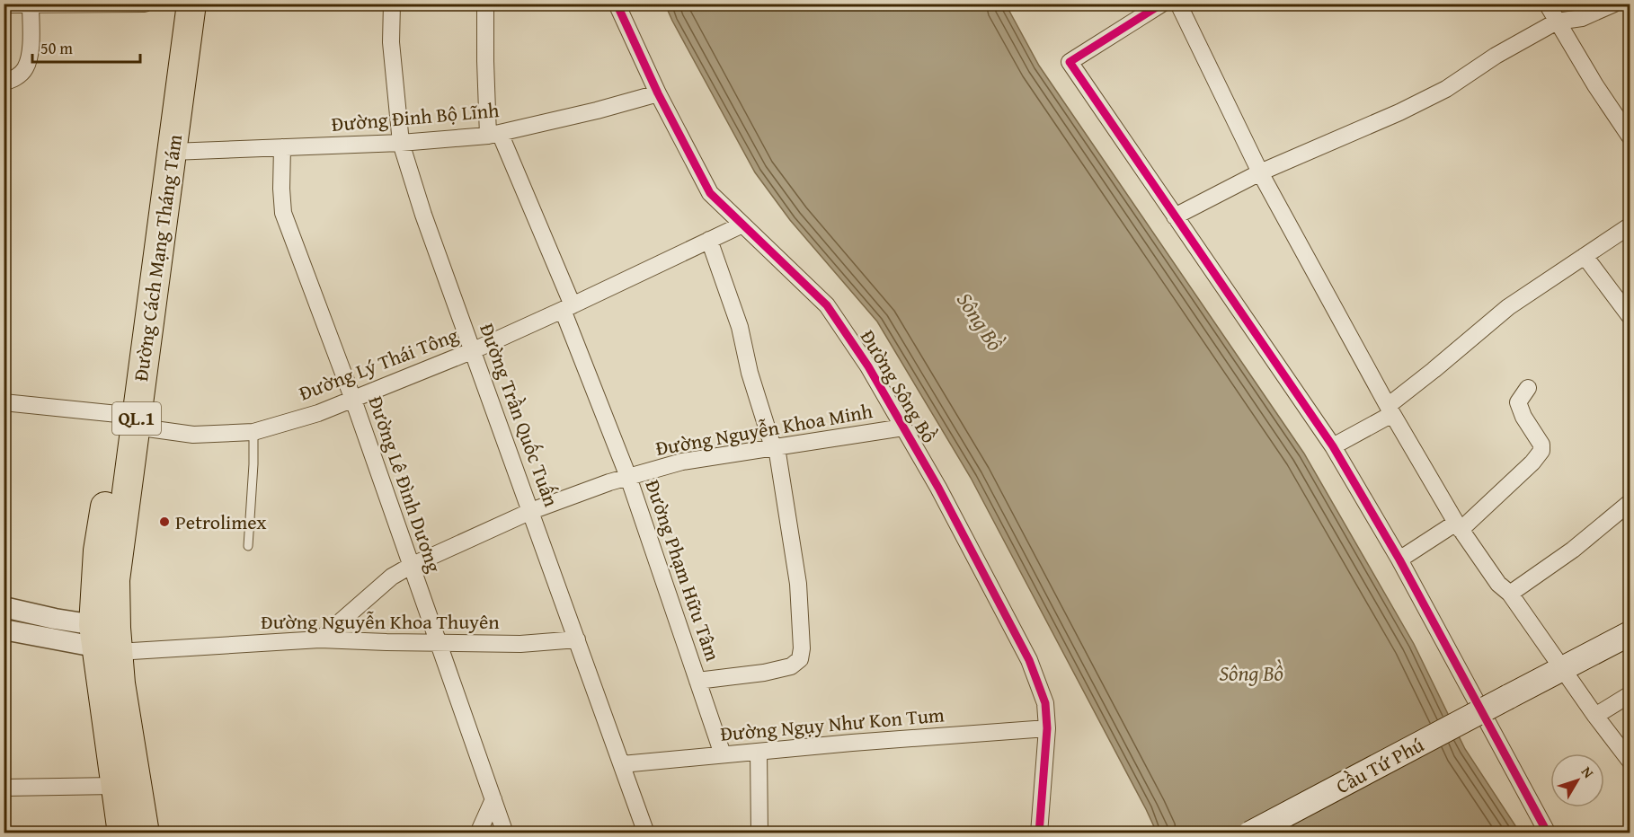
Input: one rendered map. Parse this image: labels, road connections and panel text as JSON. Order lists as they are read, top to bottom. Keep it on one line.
{"streets":{"highway":["Đường Cách Mạng Tháng Tám","QL.1"],"main road":["Cầu Tứ Phú"],"street":["Đường Đinh Bộ Lĩnh","Đường Lý Thái Tông","Đường Sông Bồ","Đường Trần Quốc Tuấn","Đường Nguyễn Khoa Minh","Đường Lê Đình Dương","Đường Phạm Hữu Tâm","Đường Nguyễn Khoa Thuyên","Đường Ngụy Như Kon Tum"]},"crossings":[["Đường Đinh Bộ Lĩnh","Đường Cách Mạng Tháng Tám"],["Đường Đinh Bộ Lĩnh","Đường Sông Bồ"],["Đường Đinh Bộ Lĩnh","Đường Trần Quốc Tuấn"],["Đường Đinh Bộ Lĩnh","Đường Lê Đình Dương"],["Đường Đinh Bộ Lĩnh","Đường Phạm Hữu Tâm"],["Đường Cách Mạng Tháng Tám","Đường Lý Thái Tông"],["Đường Cách Mạng Tháng Tám","Đường Nguyễn Khoa Thuyên"],["Đường Lý Thái Tông","Đường Sông Bồ"],["Đường Lý Thái Tông","Đường Trần Quốc Tuấn"],["Đường Lý Thái Tông","Đường Lê Đình Dương"],["Đường Lý Thái Tông","Đường Phạm Hữu Tâm"],["Đường Sông Bồ","Đường Nguyễn Khoa Minh"],["Đường Sông Bồ","Đường Ngụy Như Kon Tum"],["Đường Trần Quốc Tuấn","Đường Nguyễn Khoa Minh"],["Đường Trần Quốc Tuấn","Đường Nguyễn Khoa Thuyên"],["Đường Trần Quốc Tuấn","Đường Ngụy Như Kon Tum"],["Đường Nguyễn Khoa Minh","Đường Lê Đình Dương"],["Đường Nguyễn Khoa Minh","Đường Phạm Hữu Tâm"],["Đường Nguyễn Khoa Minh","Đường Nguyễn Khoa Thuyên"],["Đường Lê Đình Dương","Đường Nguyễn Khoa Thuyên"],["Đường Phạm Hữu Tâm","Đường Ngụy Như Kon Tum"]],"water":["Sông Bồ"],"places":["Petrolimex"],"scale_bar":"50 m","north":"top right"}
